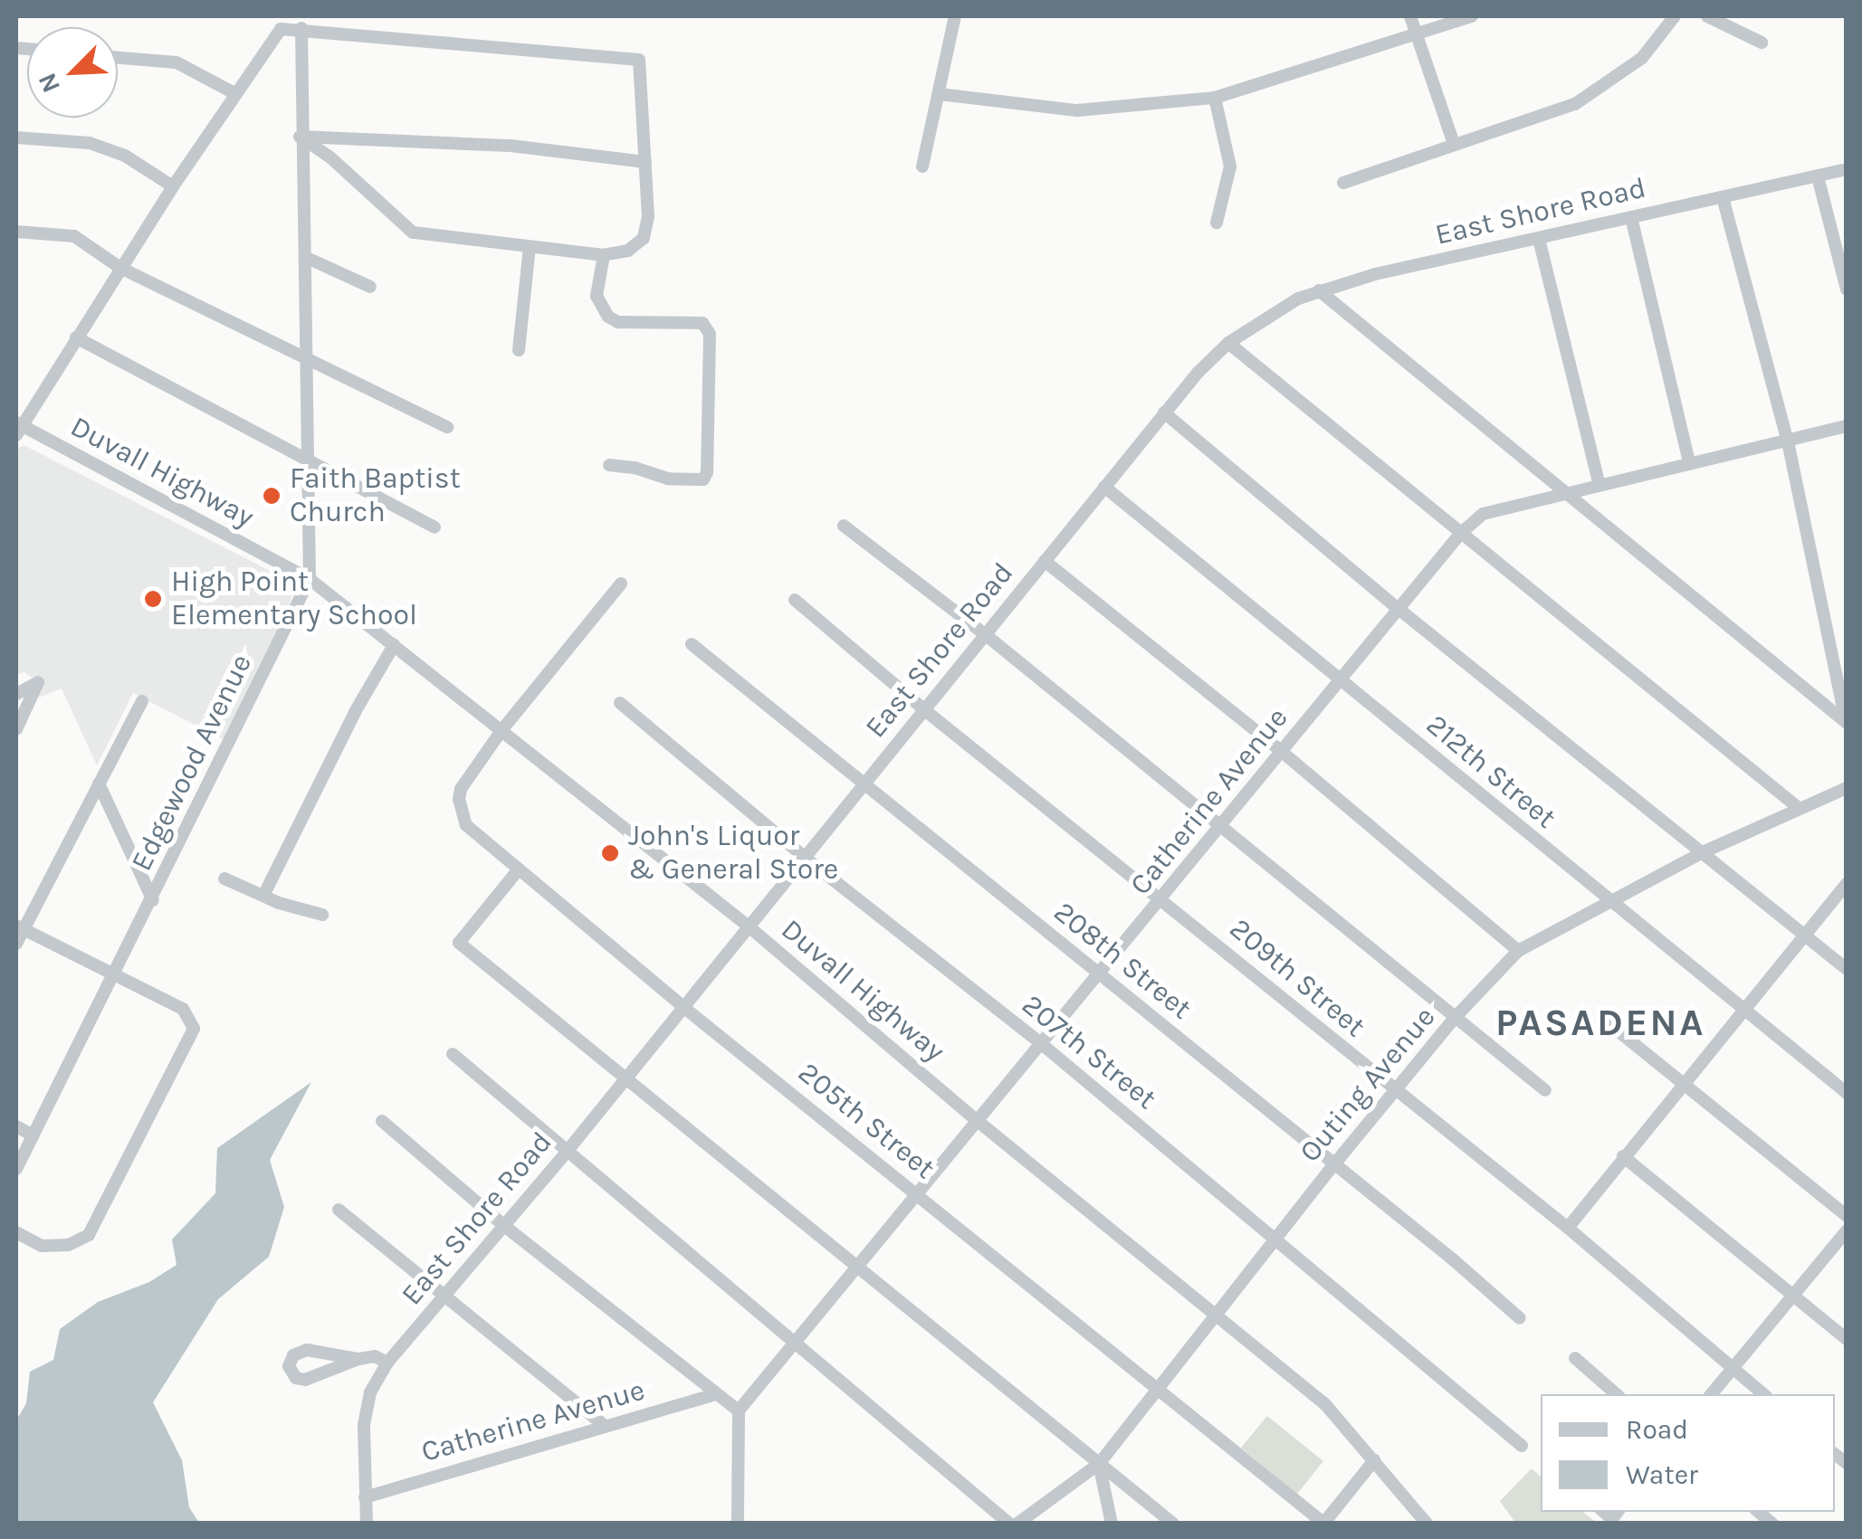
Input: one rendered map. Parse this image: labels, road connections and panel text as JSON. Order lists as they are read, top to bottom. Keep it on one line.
{"streets":{"street":["East Shore Road","Duvall Highway","Edgewood Avenue","212th Street","Catherine Avenue","208th Street","209th Street","207th Street","Outing Avenue","205th Street"]},"crossings":[["East Shore Road","Duvall Highway"],["East Shore Road","212th Street"],["East Shore Road","Catherine Avenue"],["East Shore Road","208th Street"],["East Shore Road","209th Street"],["East Shore Road","207th Street"],["East Shore Road","205th Street"],["Duvall Highway","Edgewood Avenue"],["Duvall Highway","Catherine Avenue"],["Duvall Highway","Outing Avenue"],["Duvall Highway","205th Street"],["212th Street","Catherine Avenue"],["212th Street","Outing Avenue"],["Catherine Avenue","208th Street"],["Catherine Avenue","209th Street"],["Catherine Avenue","207th Street"],["Catherine Avenue","205th Street"],["208th Street","Outing Avenue"],["209th Street","Outing Avenue"],["207th Street","Outing Avenue"],["Outing Avenue","205th Street"]],"districts":["PASADENA"],"places":["Faith Baptist Church","High Point Elementary School","John's Liquor & General Store"],"legend":["Road","Water"],"north":"bottom left"}
